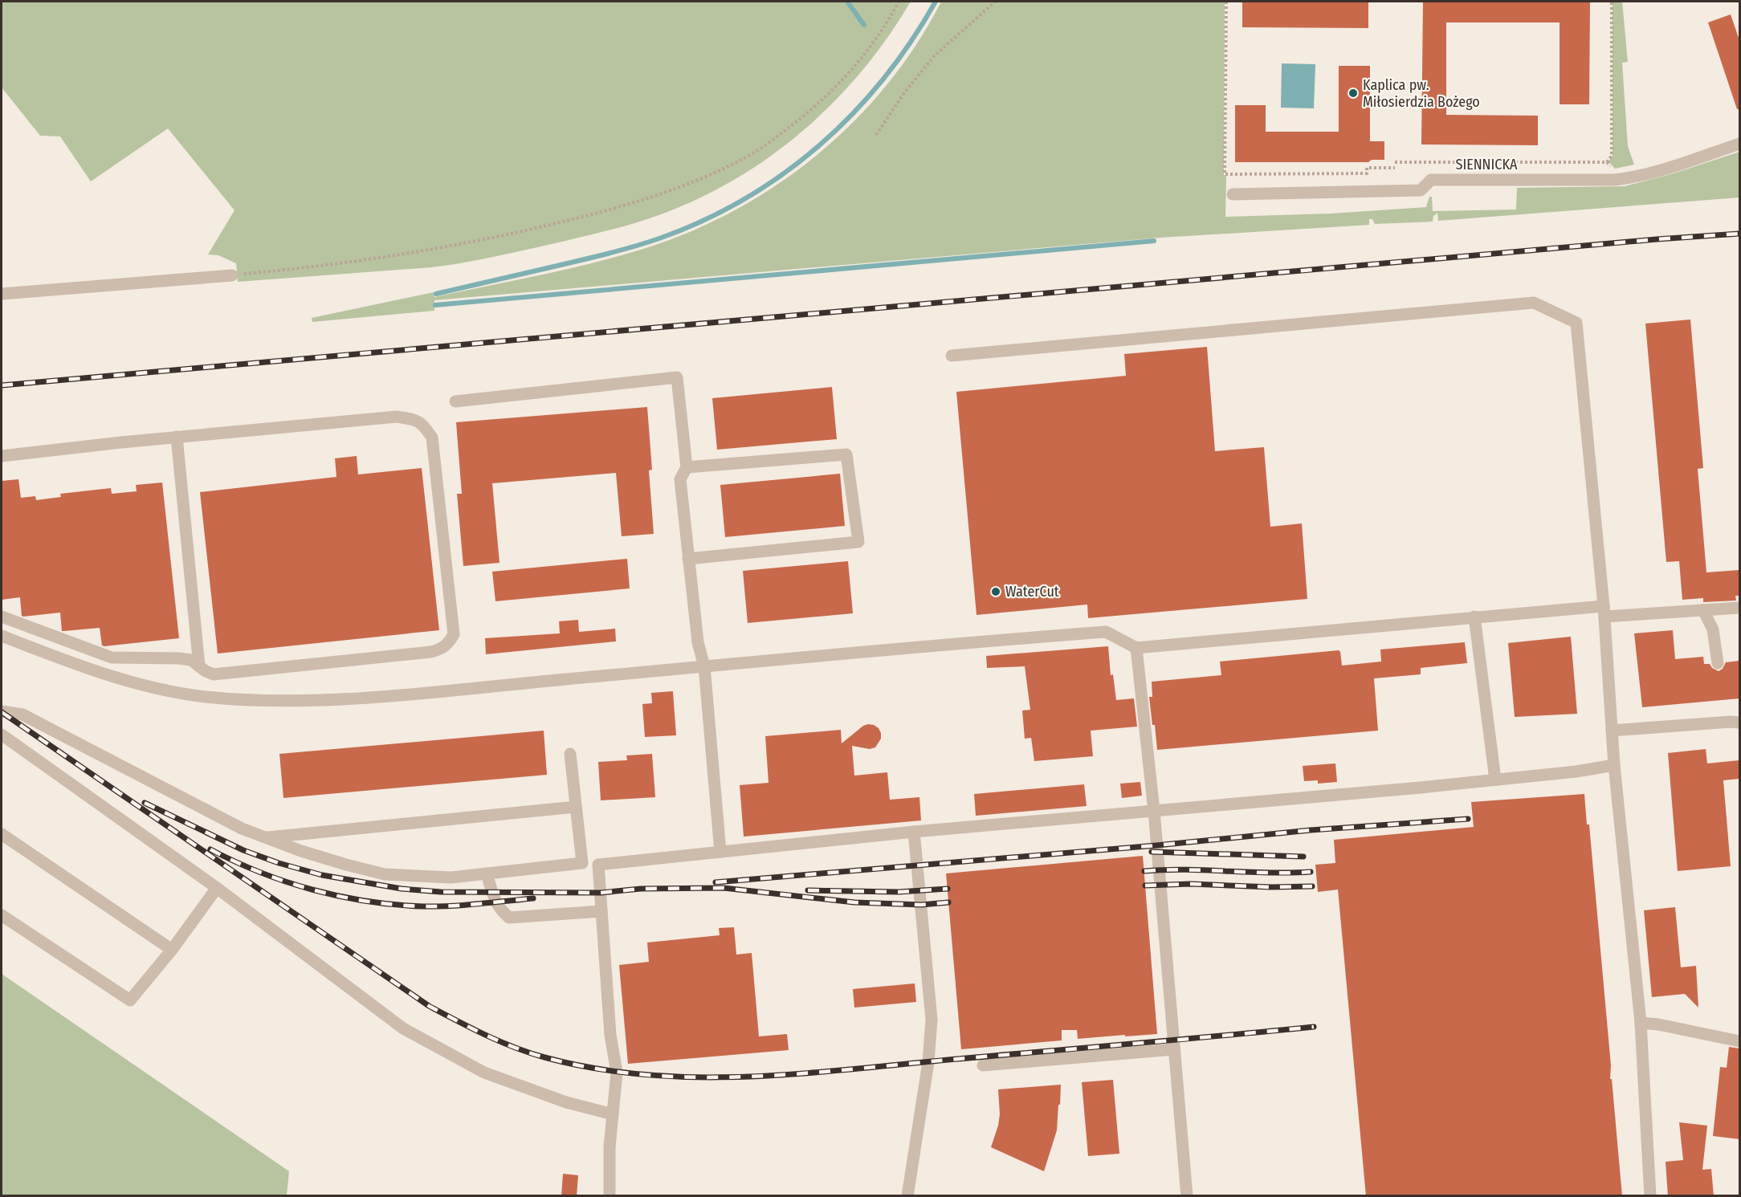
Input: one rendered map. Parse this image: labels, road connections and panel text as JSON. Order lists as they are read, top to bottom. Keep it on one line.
{"streets":{"street":["SIENNICKA"]},"places":["Kaplica pw. Miłosierdzia Bożego","WaterCut"]}
